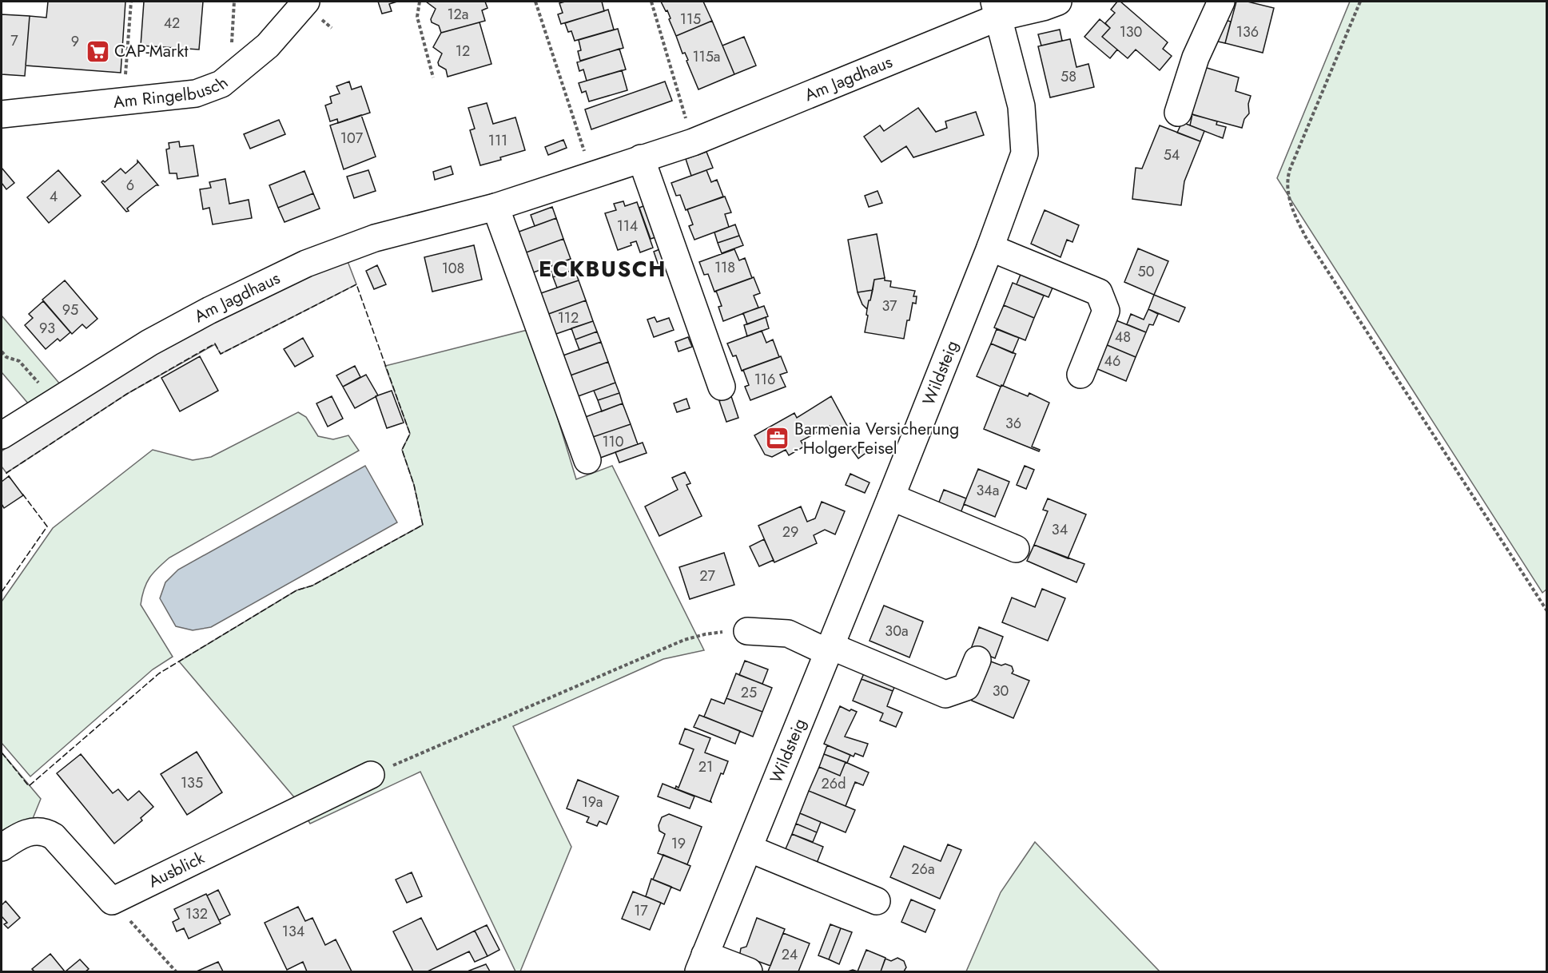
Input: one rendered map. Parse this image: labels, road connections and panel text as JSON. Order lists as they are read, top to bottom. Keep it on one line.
{"streets":{"street":["Am Jagdhaus","Am Ringelbusch","Wildsteig","Ausblick"]},"crossings":[["Am Jagdhaus","Wildsteig"]],"districts":["ECKBUSCH"],"places":{"supermarket":["CAP-Markt"],"office":["Barmenia Versicherung - Holger Feisel"]},"house_numbers":["12a","115","42","130","136","7","9","12","115a","58","107","111","54","6","4","114","118","108","50","37","95","112","93","48","46","116","36","110","34a","34","29","27","30a","30","25","21","135","26d","19a","19","26a","17","132","134","24"]}
